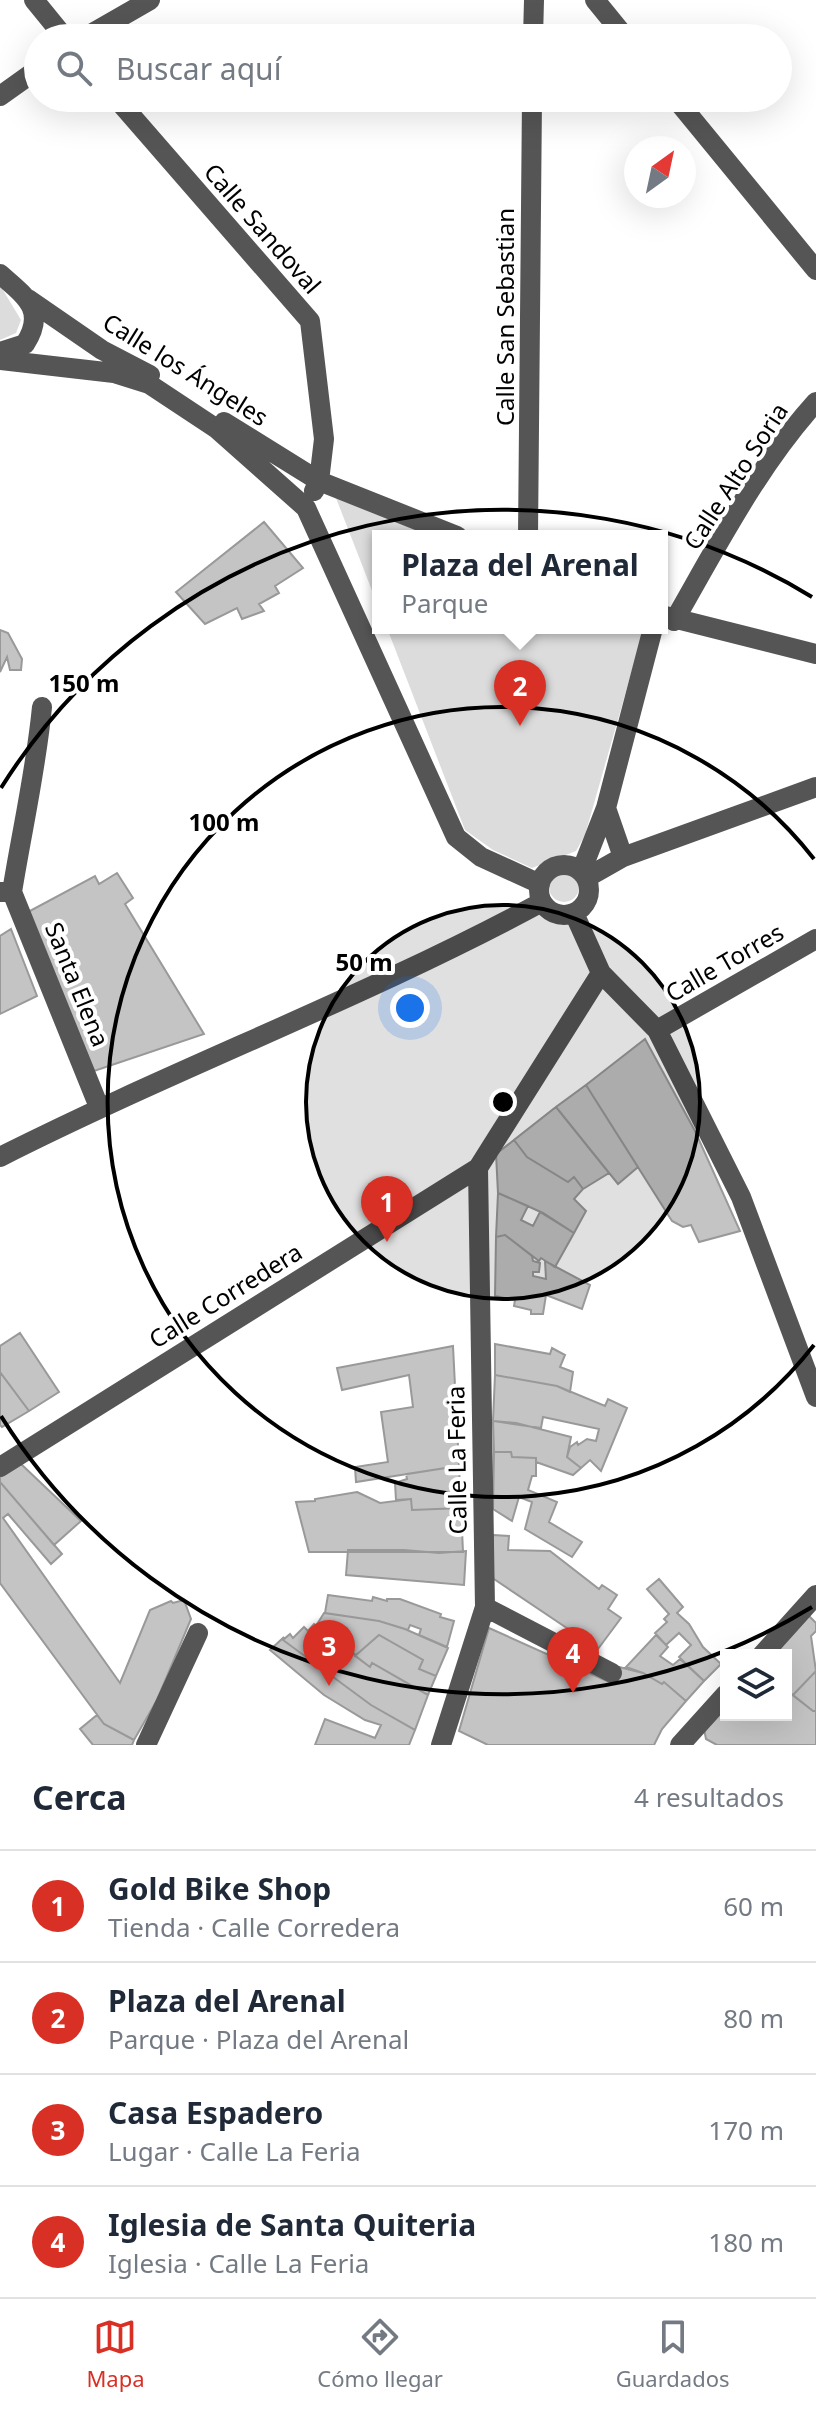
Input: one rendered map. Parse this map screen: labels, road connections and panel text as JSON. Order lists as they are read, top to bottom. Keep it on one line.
{"streets":{"street":["Calle Sandoval","Calle San Sebastian","Calle los Ángeles","Calle Alto Soria","Calle Torres","Santa Elena","Calle Corredera","Calle La Feria"]},"crossings":[["Calle Sandoval","Calle los Ángeles"],["Calle Corredera","Calle La Feria"]],"north":"top right","page":{"search":"Buscar aquí","popup":["Plaza del Arenal","Parque"],"pins":["2","1","3","4"],"heading":["Cerca","4 resultados"],"list":[{"mark":"1","name":"Gold Bike Shop","note":"Tienda · Calle Corredera","value":"60 m"},{"mark":"2","name":"Plaza del Arenal","note":"Parque · Plaza del Arenal","value":"80 m"},{"mark":"3","name":"Casa Espadero","note":"Lugar · Calle La Feria","value":"170 m"},{"mark":"4","name":"Iglesia de Santa Quiteria","note":"Iglesia · Calle La Feria","value":"180 m"}],"nav":["Mapa","Cómo llegar","Guardados"]},"rings":["150 m","100 m","50 m"]}
